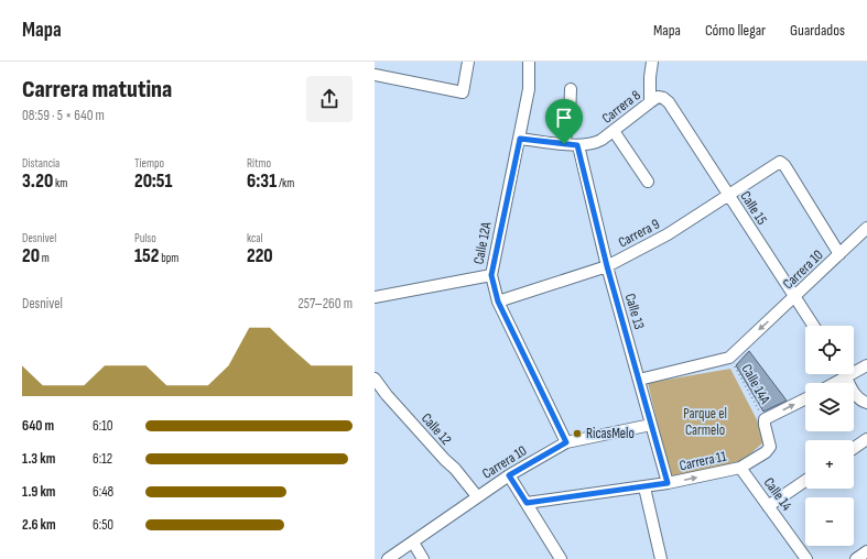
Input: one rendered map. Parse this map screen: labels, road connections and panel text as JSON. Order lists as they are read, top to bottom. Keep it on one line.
{"streets":{"street":["Carrera 8","Calle 15","Carrera 9","Calle 12A","Carrera 10","Calle 13","Calle 12","Carrera 11","Calle 14"],"path":["Calle 14A"]},"crossings":[["Carrera 8","Calle 15"],["Carrera 8","Calle 12A"],["Carrera 8","Calle 13"],["Calle 15","Carrera 9"],["Calle 15","Carrera 10"],["Carrera 9","Calle 12A"],["Carrera 9","Carrera 10"],["Carrera 9","Calle 13"],["Calle 12A","Carrera 10"],["Carrera 10","Calle 13"],["Carrera 10","Calle 14A"],["Carrera 10","Calle 12"],["Calle 13","Carrera 11"],["Calle 14A","Carrera 11"],["Carrera 11","Calle 14"]],"parks":["Parque el Carmelo"],"places":["RicasMelo"],"page":{"header":"Mapa","nav":["Mapa","Cómo llegar","Guardados"],"heading":["Carrera matutina","08:59 · 5 × 640 m"],"stats":[["Distancia","3.20 km"],["Tiempo","20:51"],["Ritmo","6:31 /km"],["Desnivel","20 m"],["Pulso","152 bpm"],["kcal","220"]],"chart":["Desnivel","257–260 m"],"map_buttons":["+","−"],"list":[{"name":"640 m","note":"6:10"},{"name":"1.3 km","note":"6:12"},{"name":"1.9 km","note":"6:48"},{"name":"2.6 km","note":"6:50"}]}}
